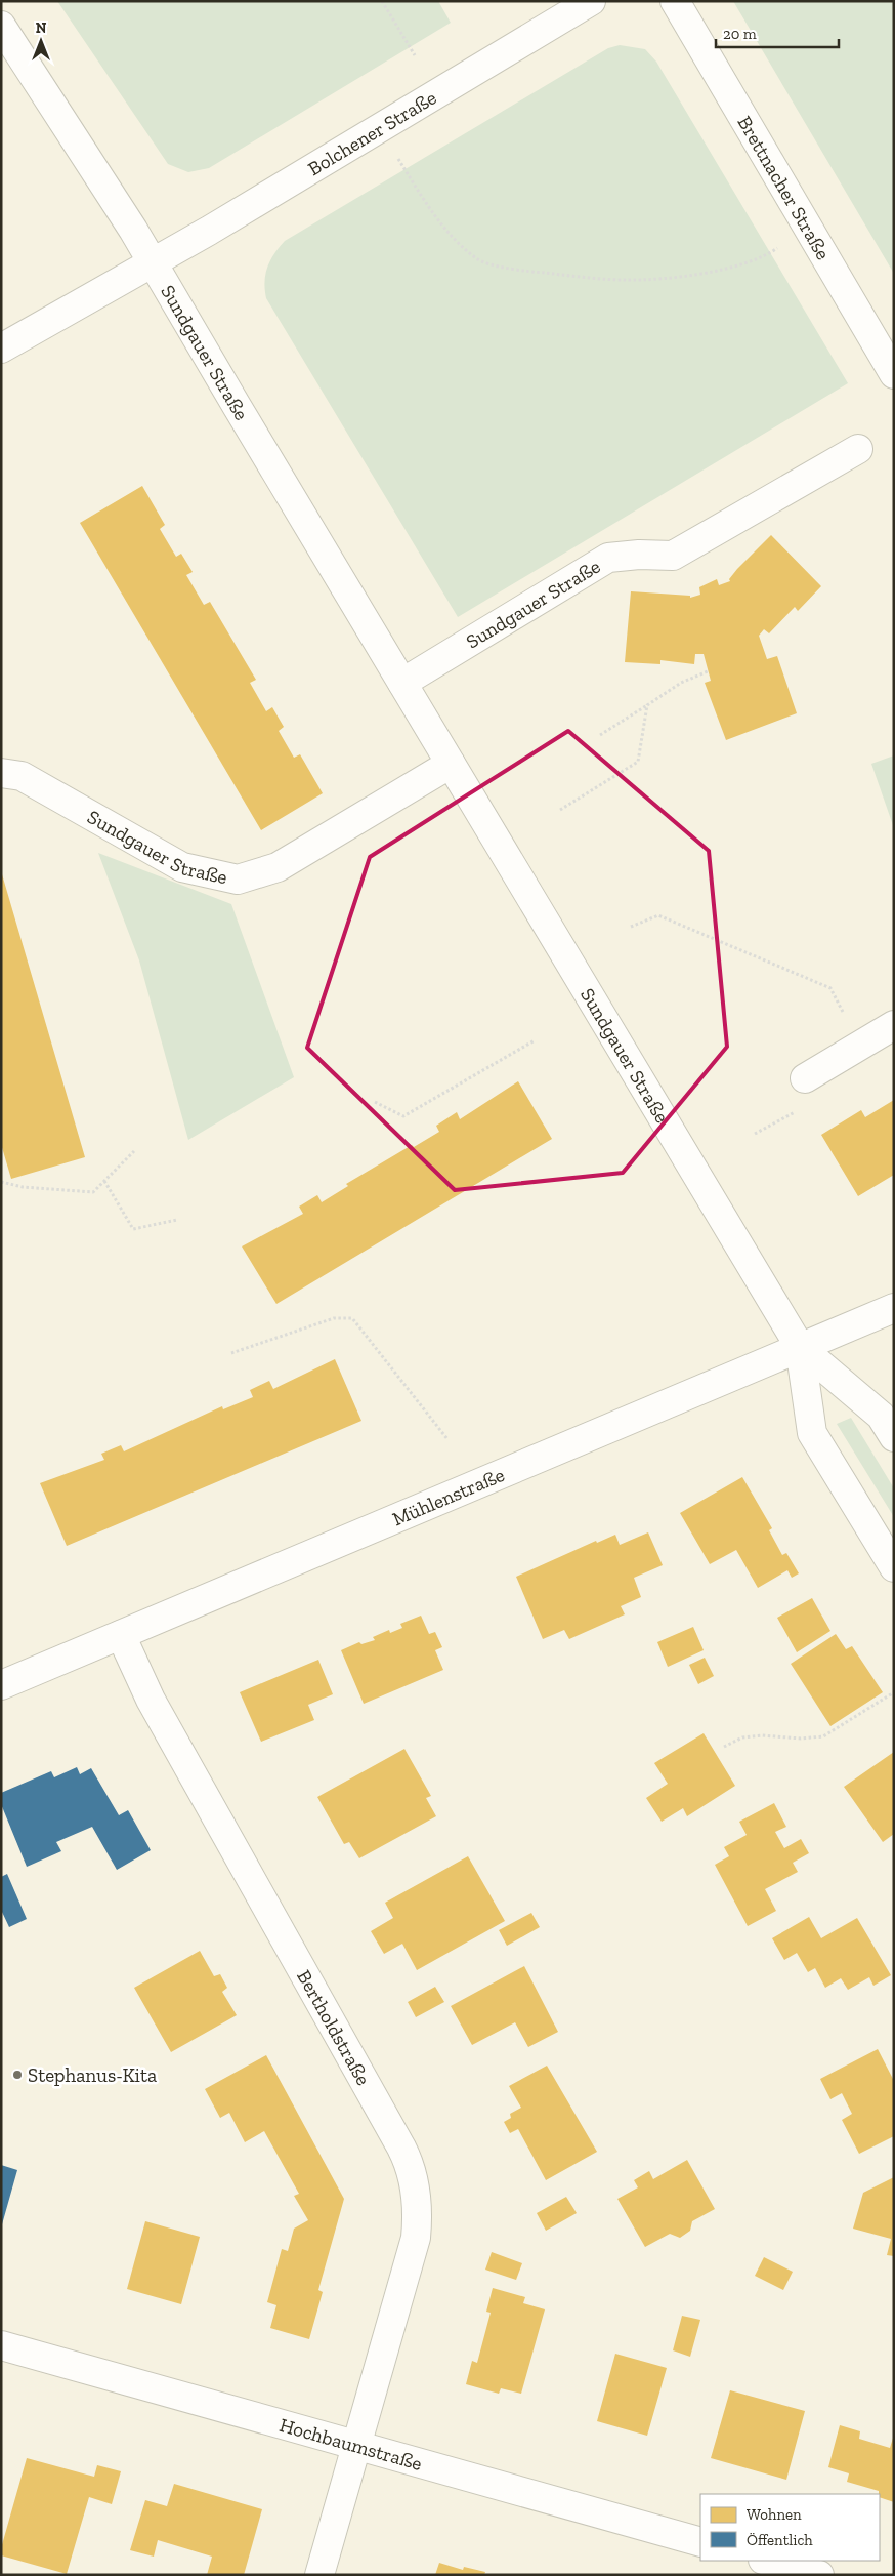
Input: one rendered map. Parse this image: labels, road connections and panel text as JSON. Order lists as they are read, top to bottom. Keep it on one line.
{"streets":{"street":["Bolchener Straße","Brettnacher Straße","Sundgauer Straße","Mühlenstraße","Bertholdstraße","Hochbaumstraße"]},"crossings":[["Bolchener Straße","Sundgauer Straße"],["Sundgauer Straße","Mühlenstraße"],["Mühlenstraße","Bertholdstraße"],["Bertholdstraße","Hochbaumstraße"]],"places":["Stephanus-Kita"],"legend":["Wohnen","Öffentlich"],"scale_bar":"20 m","north":"top"}
